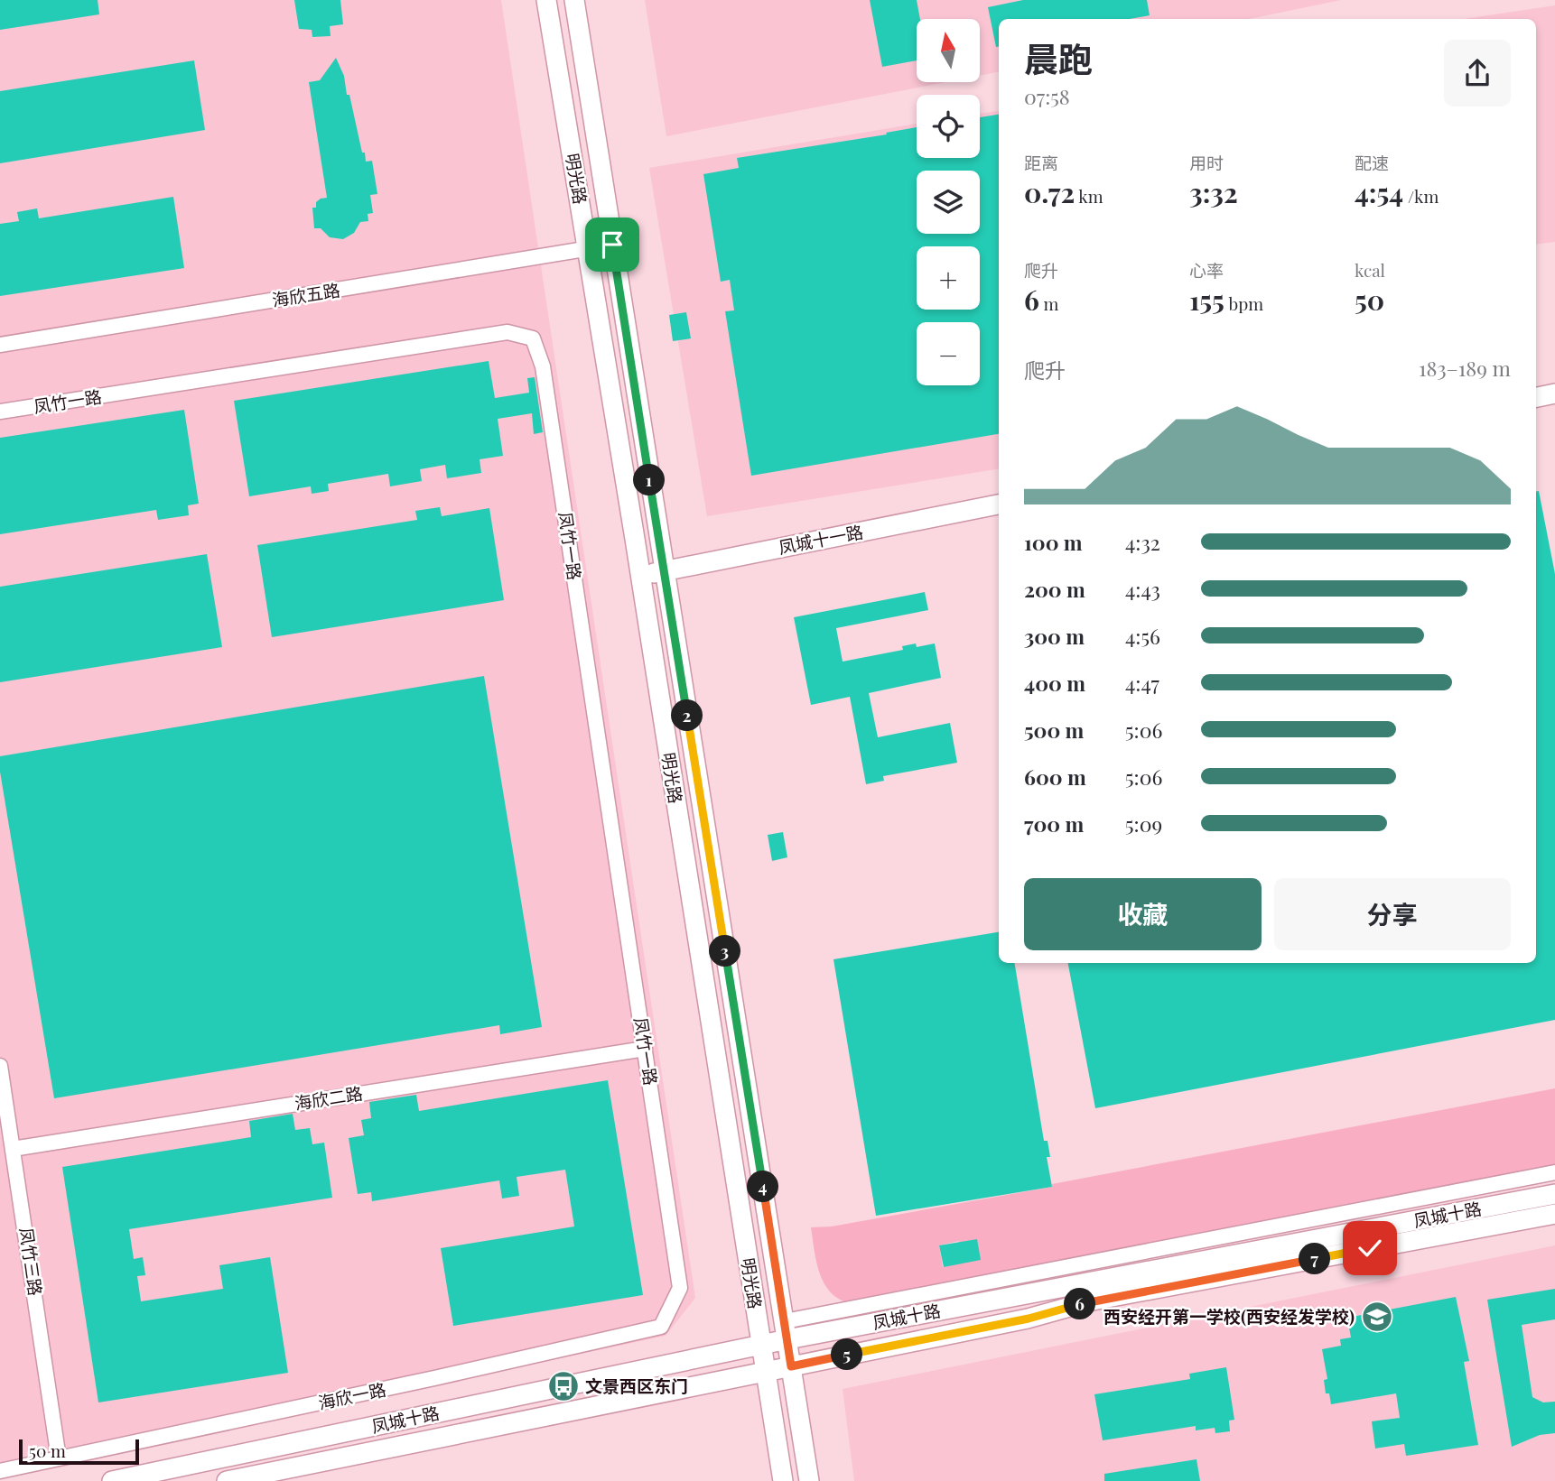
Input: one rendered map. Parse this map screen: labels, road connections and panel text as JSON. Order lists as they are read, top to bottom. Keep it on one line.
{"streets":{"main road":["明光路","凤城十一路","凤城十路"],"street":["海欣五路","凤竹一路","海欣二路","凤竹三路","海欣一路"]},"crossings":[["明光路","海欣五路"],["明光路","凤城十一路"],["明光路","凤城十路"],["凤竹一路","海欣二路"],["凤竹一路","海欣一路"],["海欣二路","凤竹三路"],["凤竹三路","海欣一路"]],"places":{"school or university":["西安经开第一学校(西安经发学校)"],"bus stop":["文景西区东门"]},"scale_bar":"50 m","north":"top","page":{"map_buttons":["+","−"],"heading":["晨跑","07:58"],"stats":[["距离","0.72 km"],["用时","3:32"],["配速","4:54 /km"],["爬升","6 m"],["心率","155 bpm"],["kcal","50"]],"chart":["爬升","183–189 m"],"pins":["1","2","3","4","7","6","5"],"list":[{"name":"100 m","note":"4:32"},{"name":"200 m","note":"4:43"},{"name":"300 m","note":"4:56"},{"name":"400 m","note":"4:47"},{"name":"500 m","note":"5:06"},{"name":"600 m","note":"5:06"},{"name":"700 m","note":"5:09"}],"buttons":["收藏","分享"],"scale":"50 m"}}
